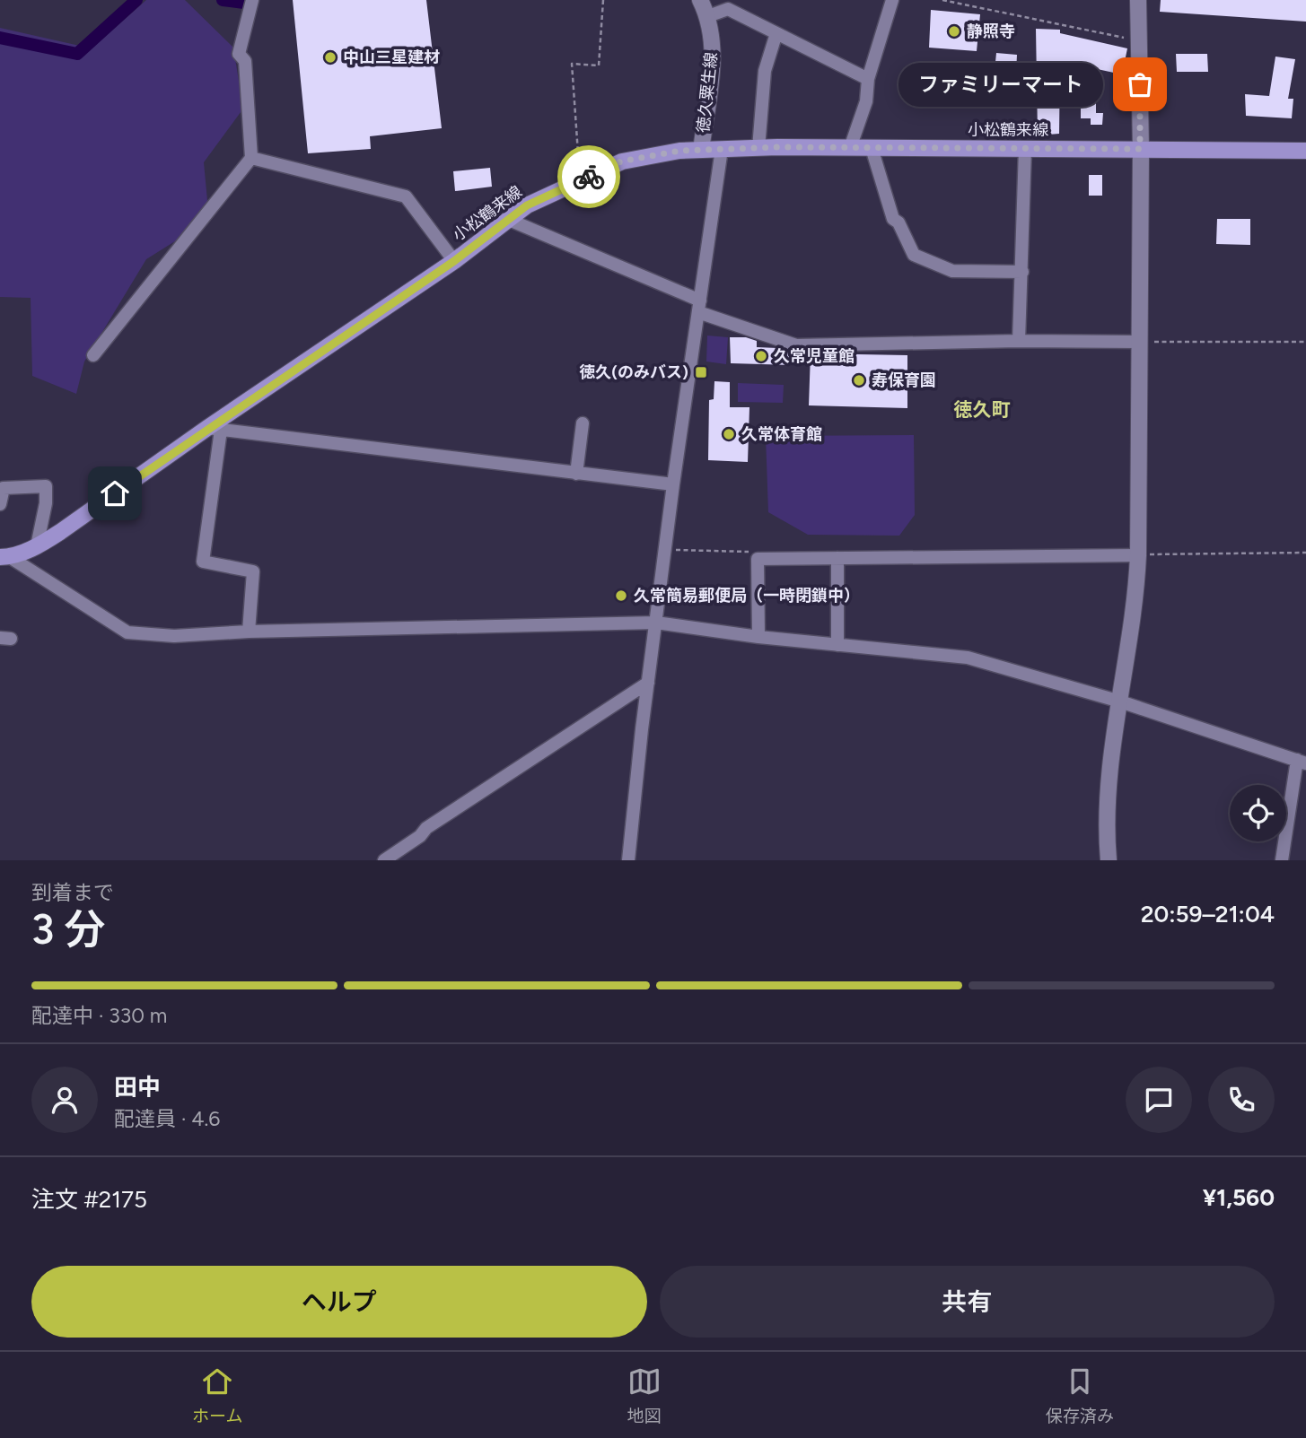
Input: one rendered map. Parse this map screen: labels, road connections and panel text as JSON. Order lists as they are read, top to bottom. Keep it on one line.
{"streets":{"main road":["小松鶴来線"],"street":["徳久粟生線"]},"crossings":[["徳久粟生線","小松鶴来線"]],"districts":["徳久町"],"places":{"other":["静照寺","中山三星建材","ファミリーマート","久常児童館","寿保育園","久常体育館","久常簡易郵便局（一時閉鎖中）"],"transit":["徳久(のみバス)"]},"page":{"bubble":"ファミリーマート","heading":["3 分","到着まで","20:59–21:04"],"panel":["田中","配達員 · 4.6","注文 #2175","¥1,560"],"bar":"配達中 · 330 m","buttons":["ヘルプ","共有"],"tabs":["ホーム","地図","保存済み"]}}
